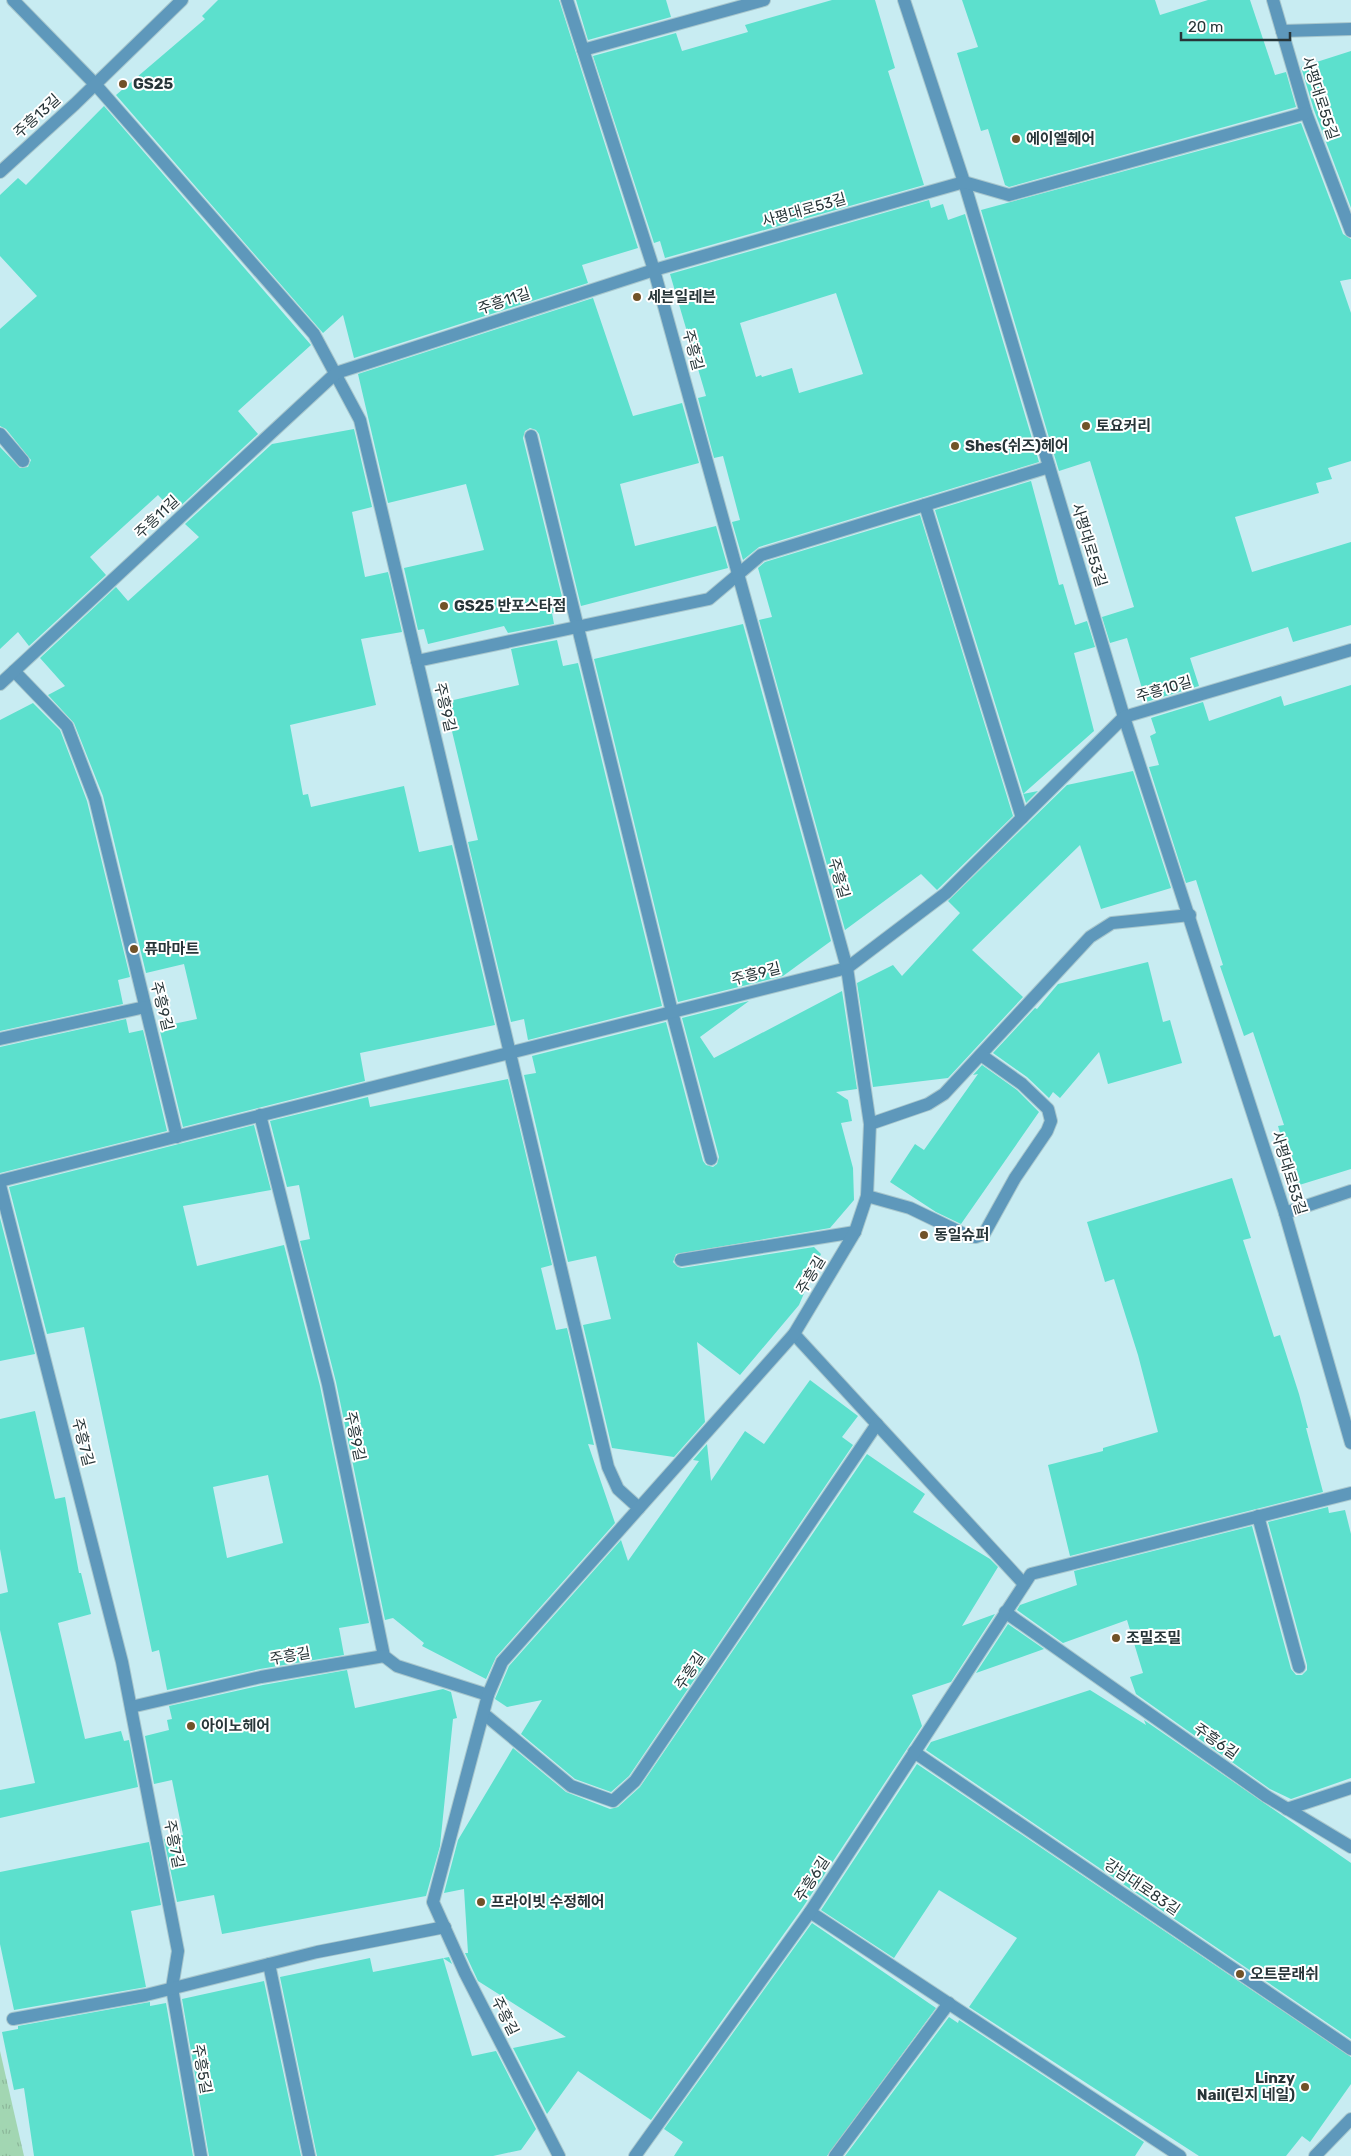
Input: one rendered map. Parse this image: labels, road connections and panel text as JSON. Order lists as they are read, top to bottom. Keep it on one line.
{"streets":{"street":["사평대로55길","주흥13길","사평대로53길","주흥11길","주흥길","주흥10길","주흥9길","주흥7길","주흥6길","강남대로83길","주흥5길"]},"crossings":[["사평대로53길","주흥11길"],["사평대로53길","주흥길"],["사평대로53길","주흥10길"],["주흥11길","주흥길"],["주흥11길","주흥9길"],["주흥길","주흥10길"],["주흥길","주흥9길"],["주흥길","주흥7길"],["주흥10길","주흥9길"],["주흥7길","주흥5길"],["주흥6길","강남대로83길"]],"places":["GS25","에이엘헤어","세븐일레븐","토요커리","Shes(쉬즈)헤어","GS25 반포스타점","퓨마마트","동일슈퍼","조밀조밀","아이노헤어","프라이빗 수정헤어","오트문래쉬","Linzy Nail(린지 네일)"],"scale_bar":"20 m"}
